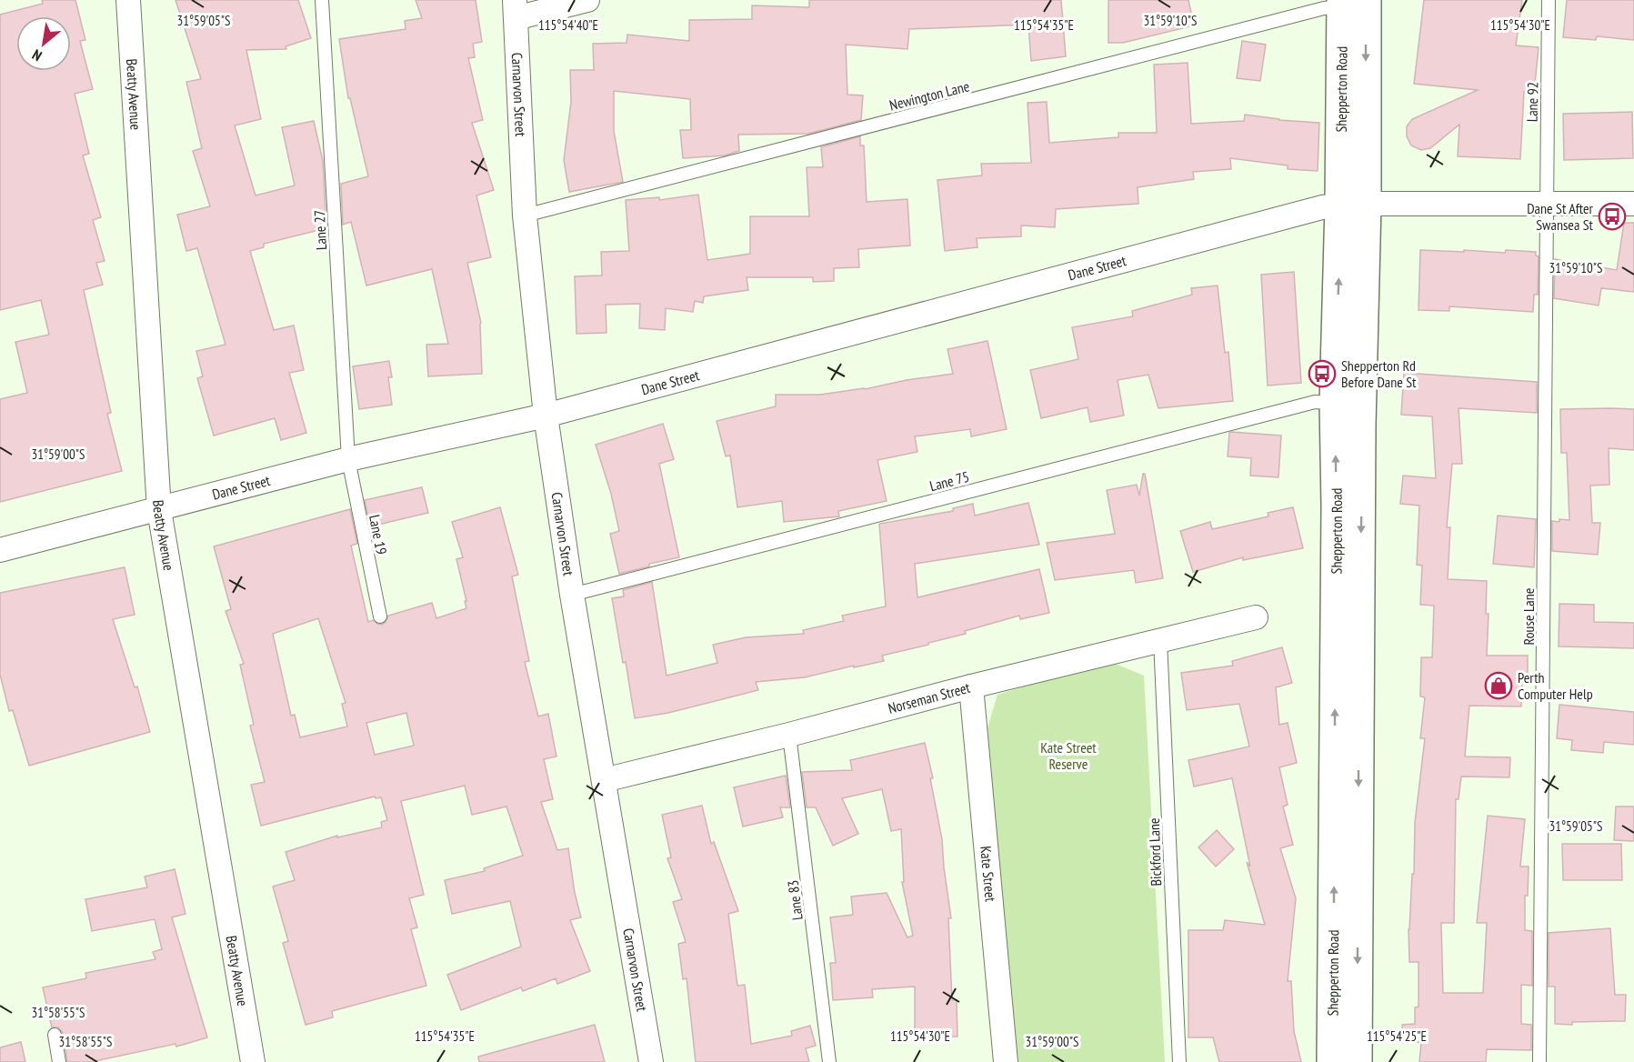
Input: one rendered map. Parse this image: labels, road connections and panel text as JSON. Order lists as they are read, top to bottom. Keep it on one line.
{"streets":{"highway":["Shepperton Road"],"street":["Beatty Avenue","Carnarvon Street","Dane Street","Norseman Street","Kate Street"],"lane":["Newington Lane","Lane 92","Lane 27","Lane 75","Lane 19","Rouse Lane","Bickford Lane","Lane 83"]},"crossings":[["Shepperton Road","Newington Lane"],["Shepperton Road","Dane Street"],["Shepperton Road","Lane 75"],["Beatty Avenue","Dane Street"],["Carnarvon Street","Newington Lane"],["Carnarvon Street","Dane Street"],["Carnarvon Street","Lane 75"],["Carnarvon Street","Norseman Street"],["Lane 92","Dane Street"],["Lane 92","Rouse Lane"],["Lane 27","Dane Street"],["Lane 27","Lane 19"],["Dane Street","Lane 19"],["Dane Street","Rouse Lane"],["Norseman Street","Bickford Lane"],["Norseman Street","Kate Street"],["Norseman Street","Lane 83"]],"parks":["Kate Street Reserve"],"places":{"bus stop":["Dane St After Swansea St","Shepperton Rd Before Dane St"],"shop":["Perth Computer Help"]},"north":"bottom left","coordinates":["31°59'05\"S","31°59'10\"S","115°54'40\"E","115°54'35\"E","115°54'30\"E","31°59'00\"S","31°58'55\"S","115°54'25\"E"]}
